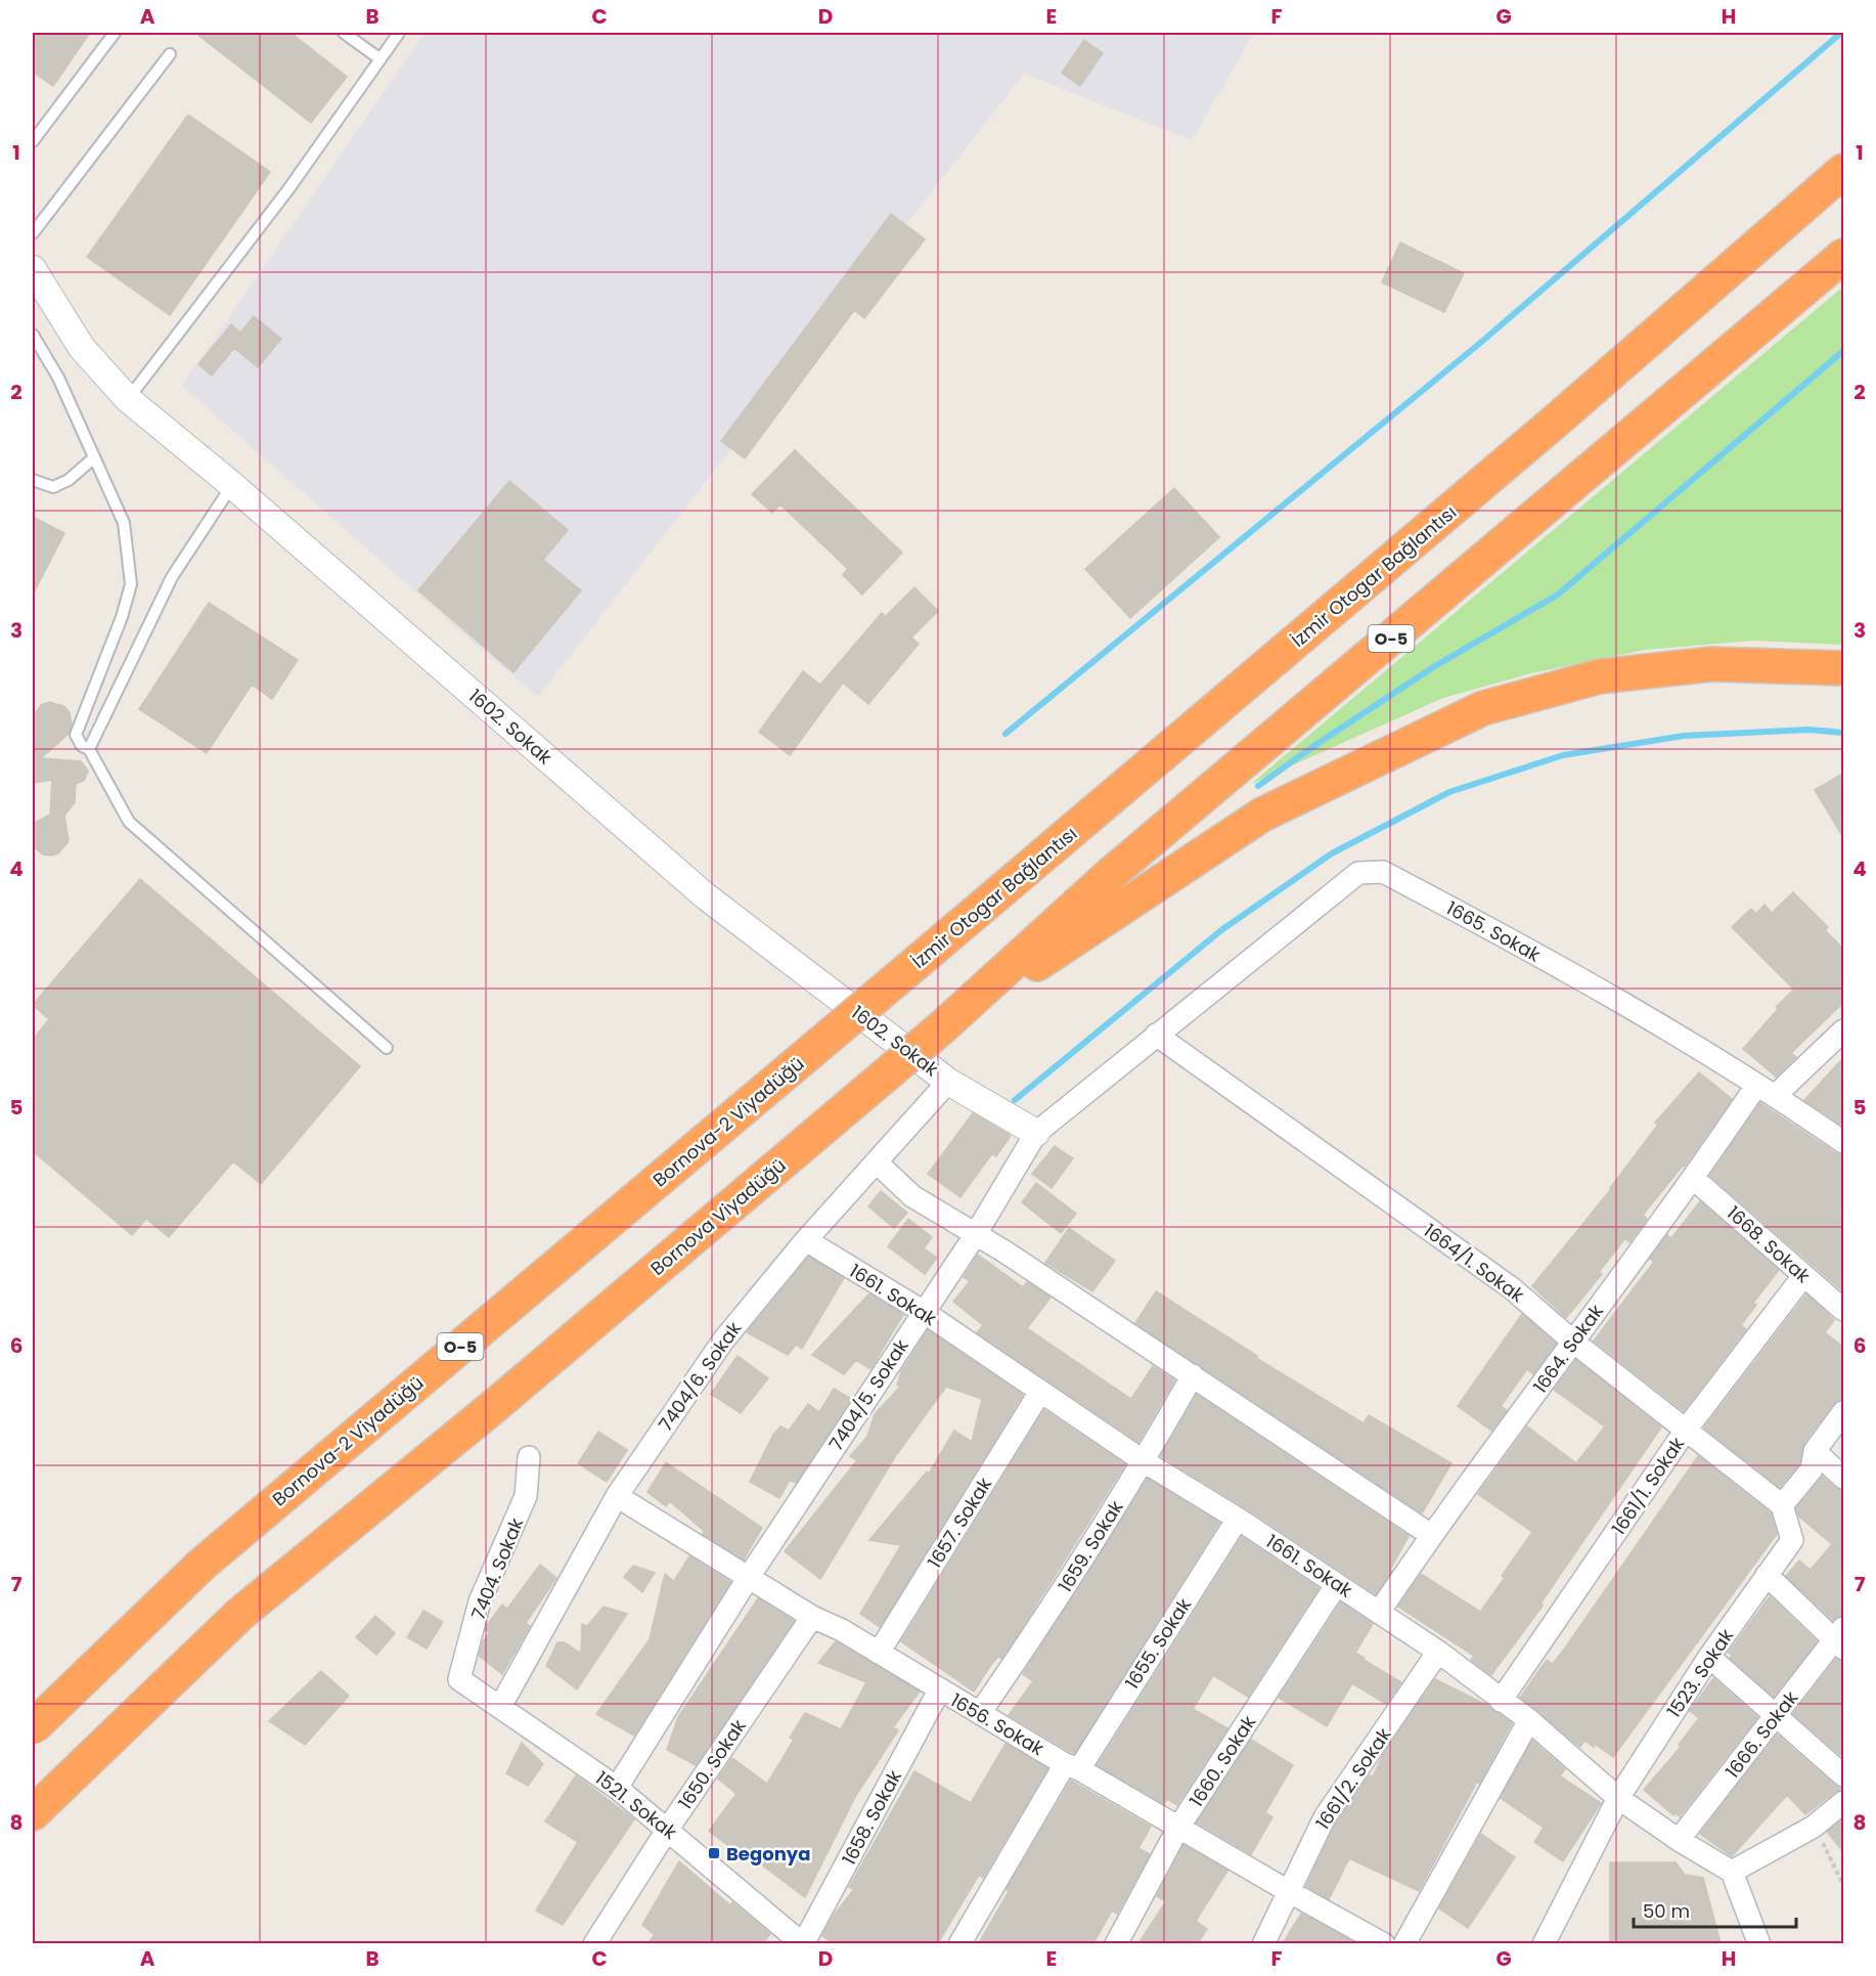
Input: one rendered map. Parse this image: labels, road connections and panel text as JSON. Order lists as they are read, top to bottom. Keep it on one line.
{"streets":{"highway":["İzmir Otogar Bağlantısı","O-5","Bornova-2 Viyadüğü","Bornova Viyadüğü"],"street":["1602. Sokak","1665. Sokak","1668. Sokak","1664/1. Sokak","1661. Sokak","1664. Sokak","7404/6. Sokak","7404/5. Sokak","1661/1. Sokak","1657. Sokak","1659. Sokak","7404. Sokak","1655. Sokak","1523. Sokak","1656. Sokak","1666. Sokak","1660. Sokak","1650. Sokak","1661/2. Sokak","1521. Sokak","1658. Sokak"]},"crossings":[["İzmir Otogar Bağlantısı","Bornova-2 Viyadüğü"],["O-5","Bornova Viyadüğü"],["1602. Sokak","7404/6. Sokak"],["1602. Sokak","7404/5. Sokak"],["1665. Sokak","1664/1. Sokak"],["1665. Sokak","1664. Sokak"],["1665. Sokak","7404/5. Sokak"],["1668. Sokak","1664. Sokak"],["1668. Sokak","1661/1. Sokak"],["1664/1. Sokak","1664. Sokak"],["1664/1. Sokak","7404/5. Sokak"],["1664/1. Sokak","1661/1. Sokak"],["1664/1. Sokak","1523. Sokak"],["1661. Sokak","1664. Sokak"],["1661. Sokak","7404/6. Sokak"],["1661. Sokak","7404/5. Sokak"],["1661. Sokak","1661/1. Sokak"],["1661. Sokak","1657. Sokak"],["1661. Sokak","1659. Sokak"],["1661. Sokak","1655. Sokak"],["1661. Sokak","1523. Sokak"],["1661. Sokak","1666. Sokak"],["1661. Sokak","1660. Sokak"],["1661. Sokak","1661/2. Sokak"],["7404/6. Sokak","1656. Sokak"],["7404/6. Sokak","1521. Sokak"],["7404/5. Sokak","1656. Sokak"],["7404/5. Sokak","1521. Sokak"],["1657. Sokak","1656. Sokak"],["1659. Sokak","1656. Sokak"],["7404. Sokak","1521. Sokak"],["1655. Sokak","1656. Sokak"],["1656. Sokak","1660. Sokak"],["1656. Sokak","1650. Sokak"],["1656. Sokak","1661/2. Sokak"],["1656. Sokak","1658. Sokak"],["1650. Sokak","1521. Sokak"],["1521. Sokak","1658. Sokak"]],"places":{"transit":["Begonya"]},"scale_bar":"50 m","grid":{"columns":["A","B","C","D","E","F","G","H"],"rows":["1","2","3","4","5","6","7","8"]}}
